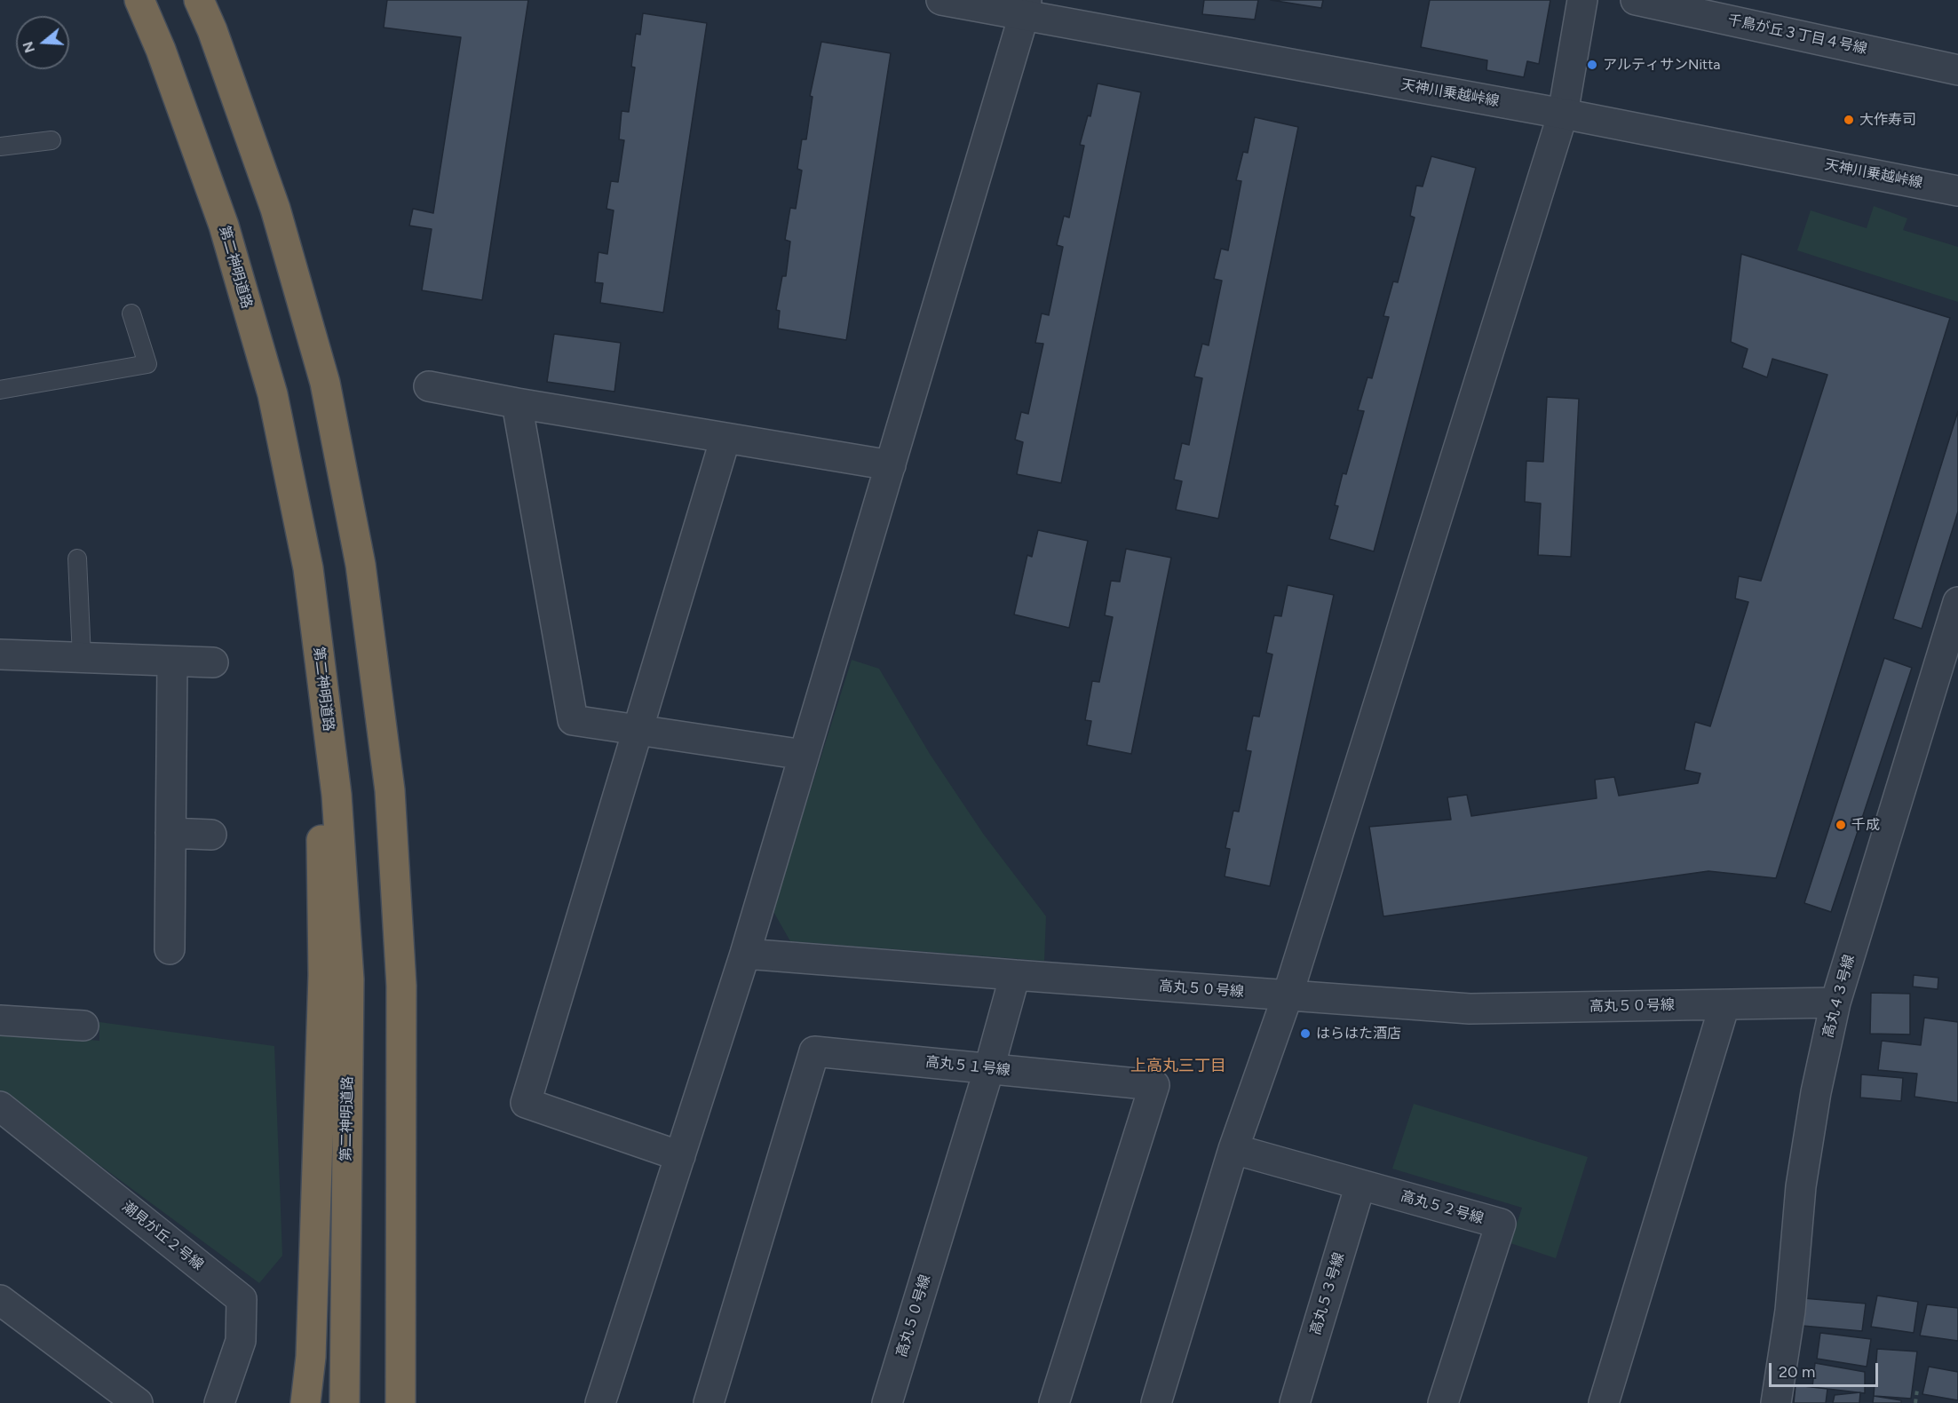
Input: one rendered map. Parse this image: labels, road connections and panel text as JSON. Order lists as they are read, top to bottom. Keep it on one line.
{"streets":{"highway":["第二神明道路"],"street":["千鳥が丘３丁目４号線","天神川乗越峠線","高丸５０号線","高丸４３号線","高丸５１号線","高丸５２号線","潮見が丘２号線","高丸５３号線"]},"crossings":[["高丸５０号線","高丸４３号線"],["高丸５０号線","高丸５１号線"],["高丸５２号線","高丸５３号線"]],"districts":["上高丸三丁目"],"places":["アルティサンNitta","大作寿司","千成","はらはた酒店"],"scale_bar":"20 m","north":"left"}
